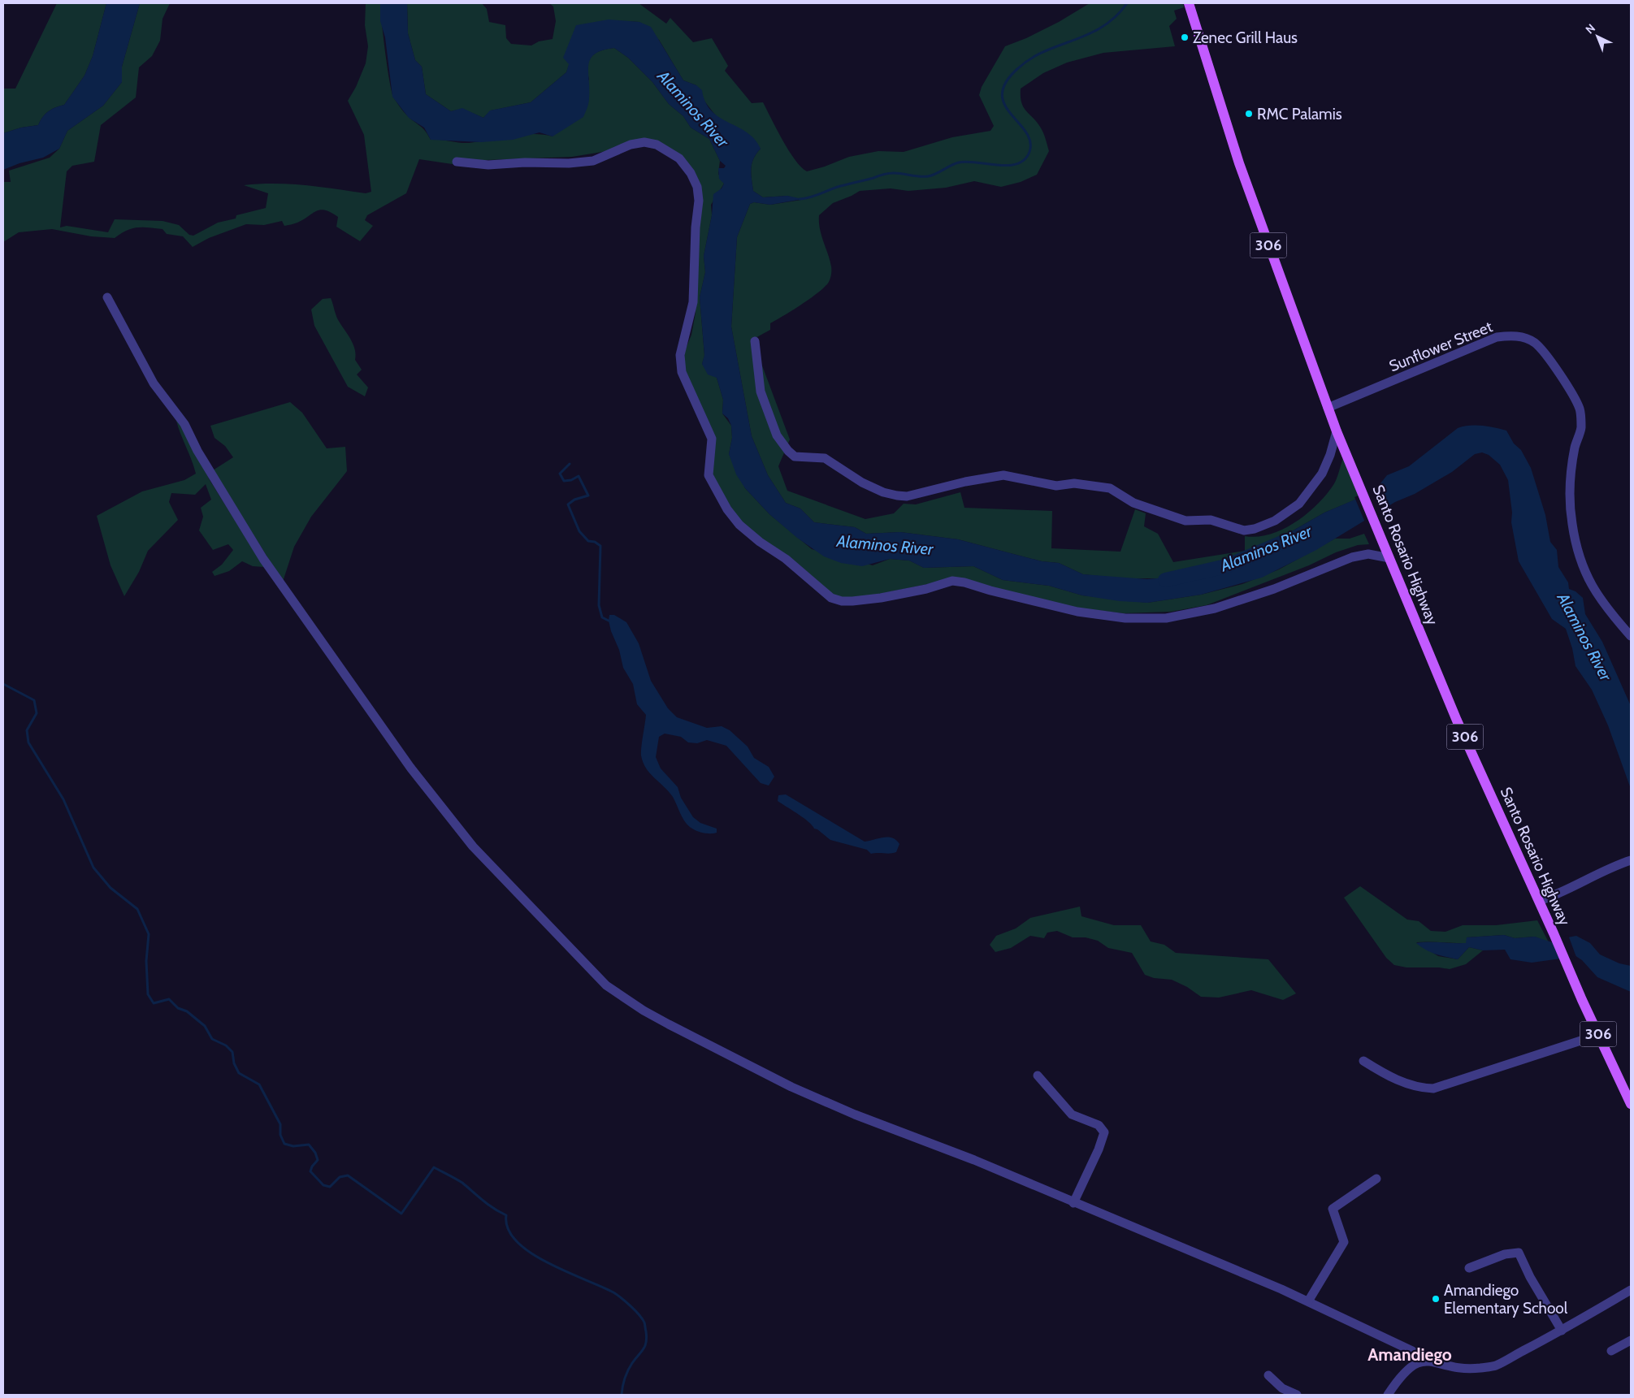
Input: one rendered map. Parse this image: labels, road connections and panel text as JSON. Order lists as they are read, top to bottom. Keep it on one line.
{"streets":{"main road":["306","Santo Rosario Highway"],"street":["Sunflower Street"]},"crossings":[["Sunflower Street","Santo Rosario Highway"]],"districts":["Amandiego"],"water":["Alaminos River"],"places":["Zenec Grill Haus","RMC Palamis","Amandiego Elementary School"],"north":"top left"}
